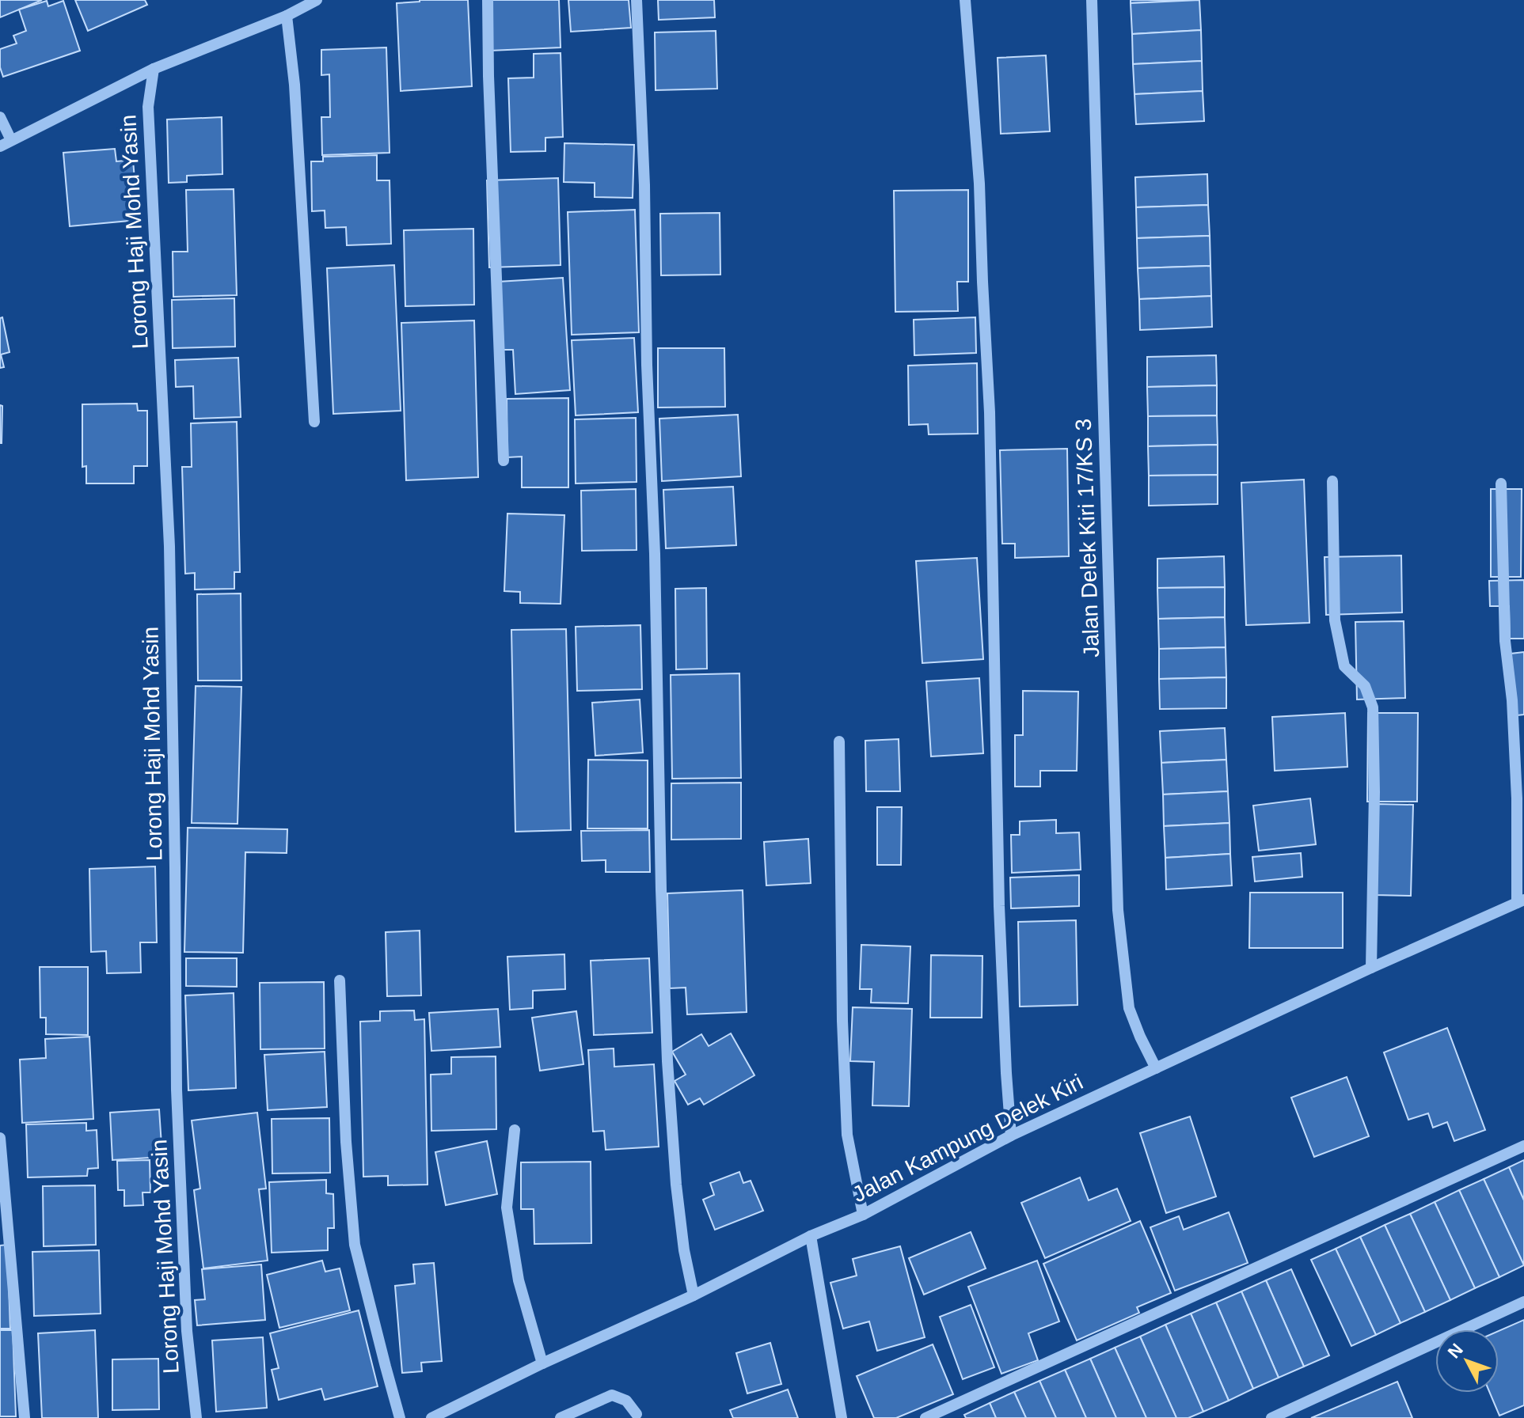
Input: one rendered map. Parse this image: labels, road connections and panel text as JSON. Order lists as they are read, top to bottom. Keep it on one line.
{"streets":{"street":["Lorong Haji Mohd Yasin","Jalan Delek Kiri 17/KS 3","Jalan Kampung Delek Kiri"]},"crossings":[["Jalan Delek Kiri 17/KS 3","Jalan Kampung Delek Kiri"]],"north":"top left"}
